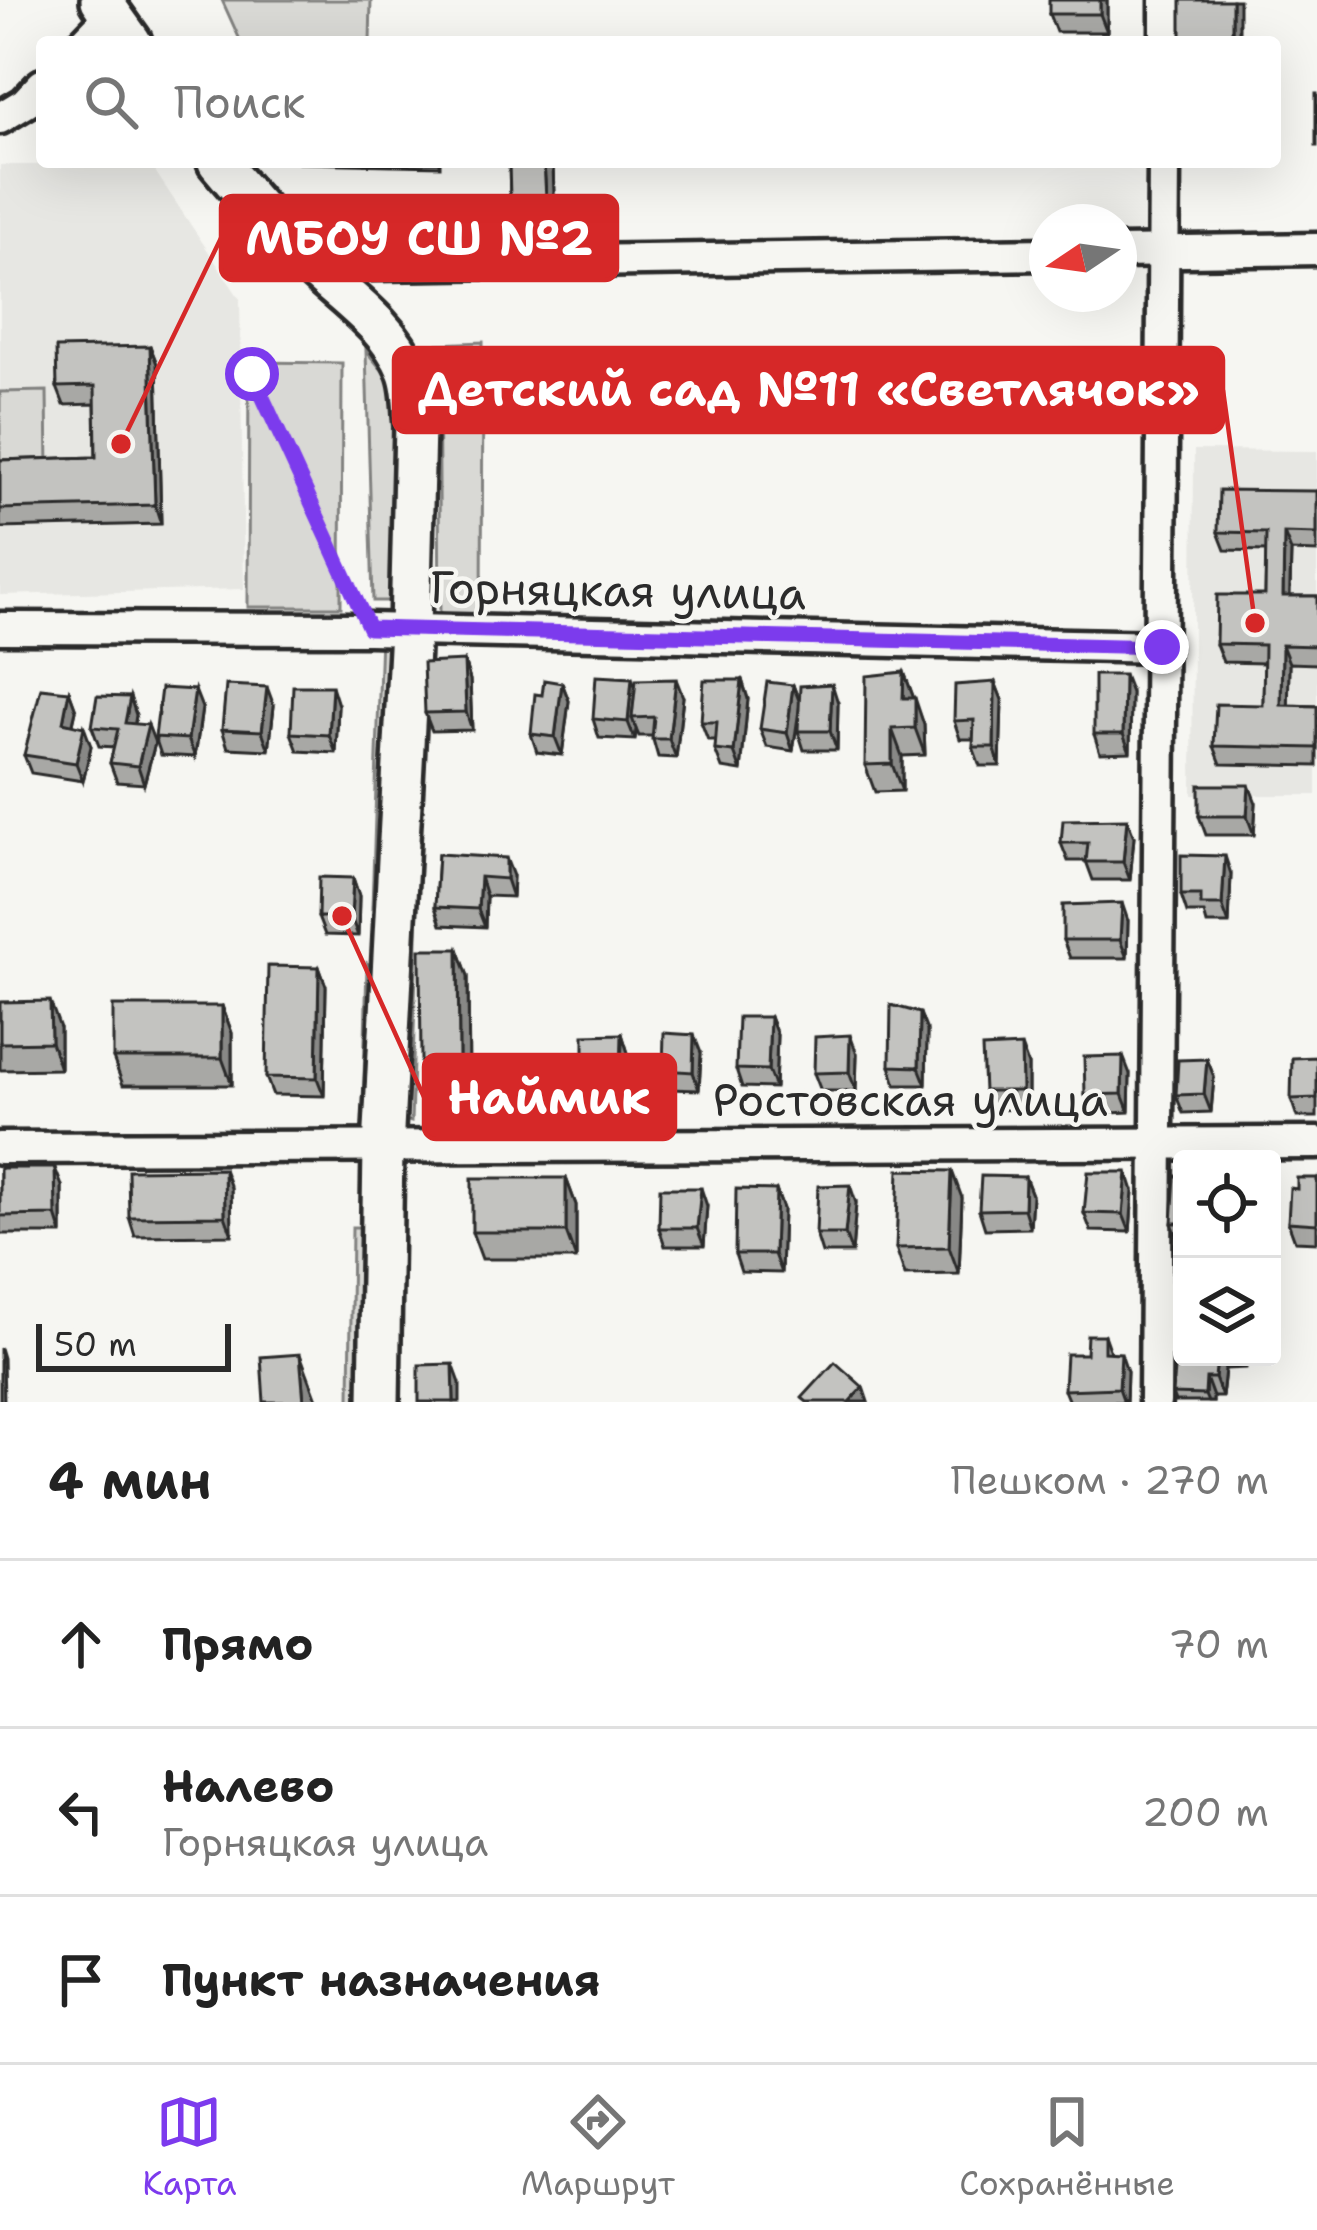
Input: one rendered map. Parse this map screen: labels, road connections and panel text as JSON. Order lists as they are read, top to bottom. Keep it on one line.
{"streets":{"street":["Горняцкая улица","Ростовская улица"]},"places":["МБОУ СШ №2","Детский сад №11 «Светлячок»","Наймик"],"scale_bar":"50 m","north":"left","page":{"search":"Поиск","scale":"50 m","heading":["4 мин","Пешком · 270 m"],"list":[["Прямо","70 m"],["Налево","Горняцкая улица","200 m"],"Пункт назначения"],"nav":["Карта","Маршрут","Сохранённые"]}}
